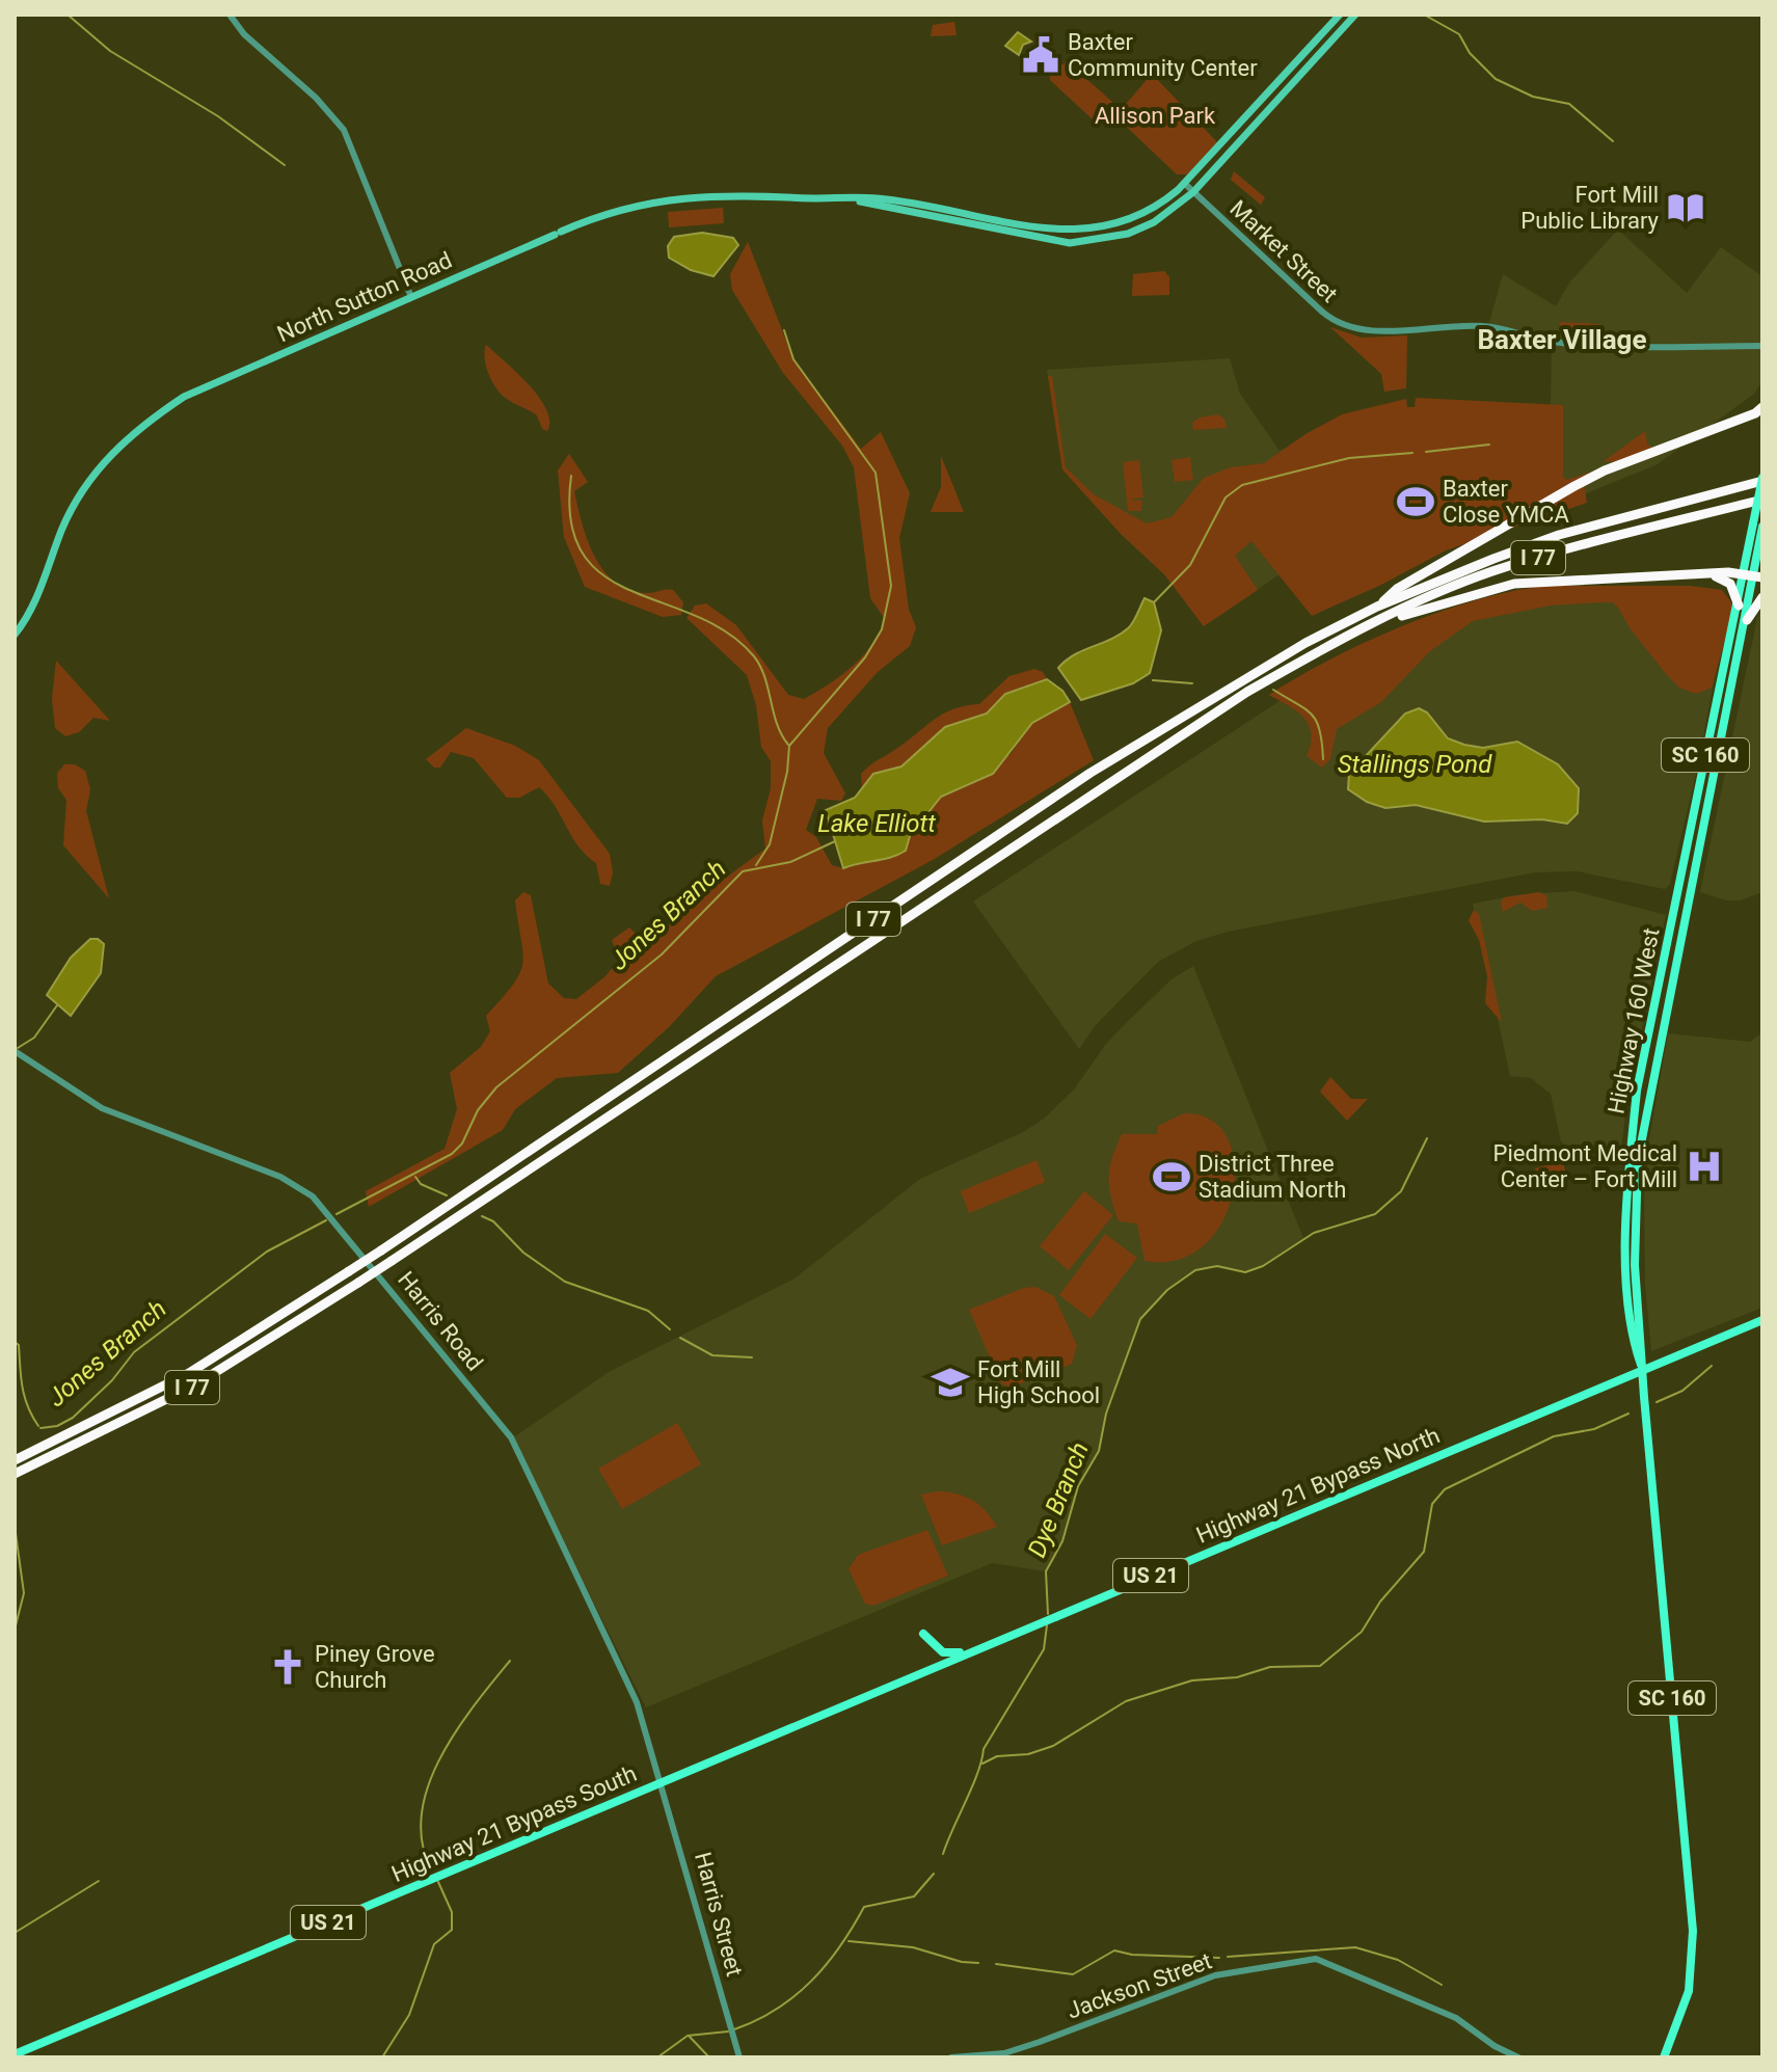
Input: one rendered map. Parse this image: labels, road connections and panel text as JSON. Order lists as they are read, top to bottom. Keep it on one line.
{"streets":{"highway":["I 77"],"main road":["North Sutton Road","SC 160","Highway 160 West","Highway 21 Bypass North","US 21","Highway 21 Bypass South"],"street":["Market Street","Harris Road","Harris Street","Jackson Street"]},"crossings":[["Market Street","North Sutton Road"],["I 77","Highway 160 West"],["SC 160","Highway 160 West"],["SC 160","Highway 21 Bypass North"],["Highway 160 West","Highway 21 Bypass North"],["Harris Road","Highway 21 Bypass North"],["Harris Road","Highway 21 Bypass South"],["Harris Road","Harris Street"],["Highway 21 Bypass North","Highway 21 Bypass South"],["Highway 21 Bypass North","Harris Street"],["Highway 21 Bypass South","Harris Street"]],"districts":["Baxter Village"],"water":["Stallings Pond","Lake Elliott","Jones Branch","Dye Branch"],"parks":["Allison Park"],"places":{"public building":["Baxter Community Center"],"library":["Fort Mill Public Library"],"sports":["Baxter Close YMCA","District Three Stadium North"],"hospital":["Piedmont Medical Center – Fort Mill"],"school or university":["Fort Mill High School"],"church":["Piney Grove Church"]}}
